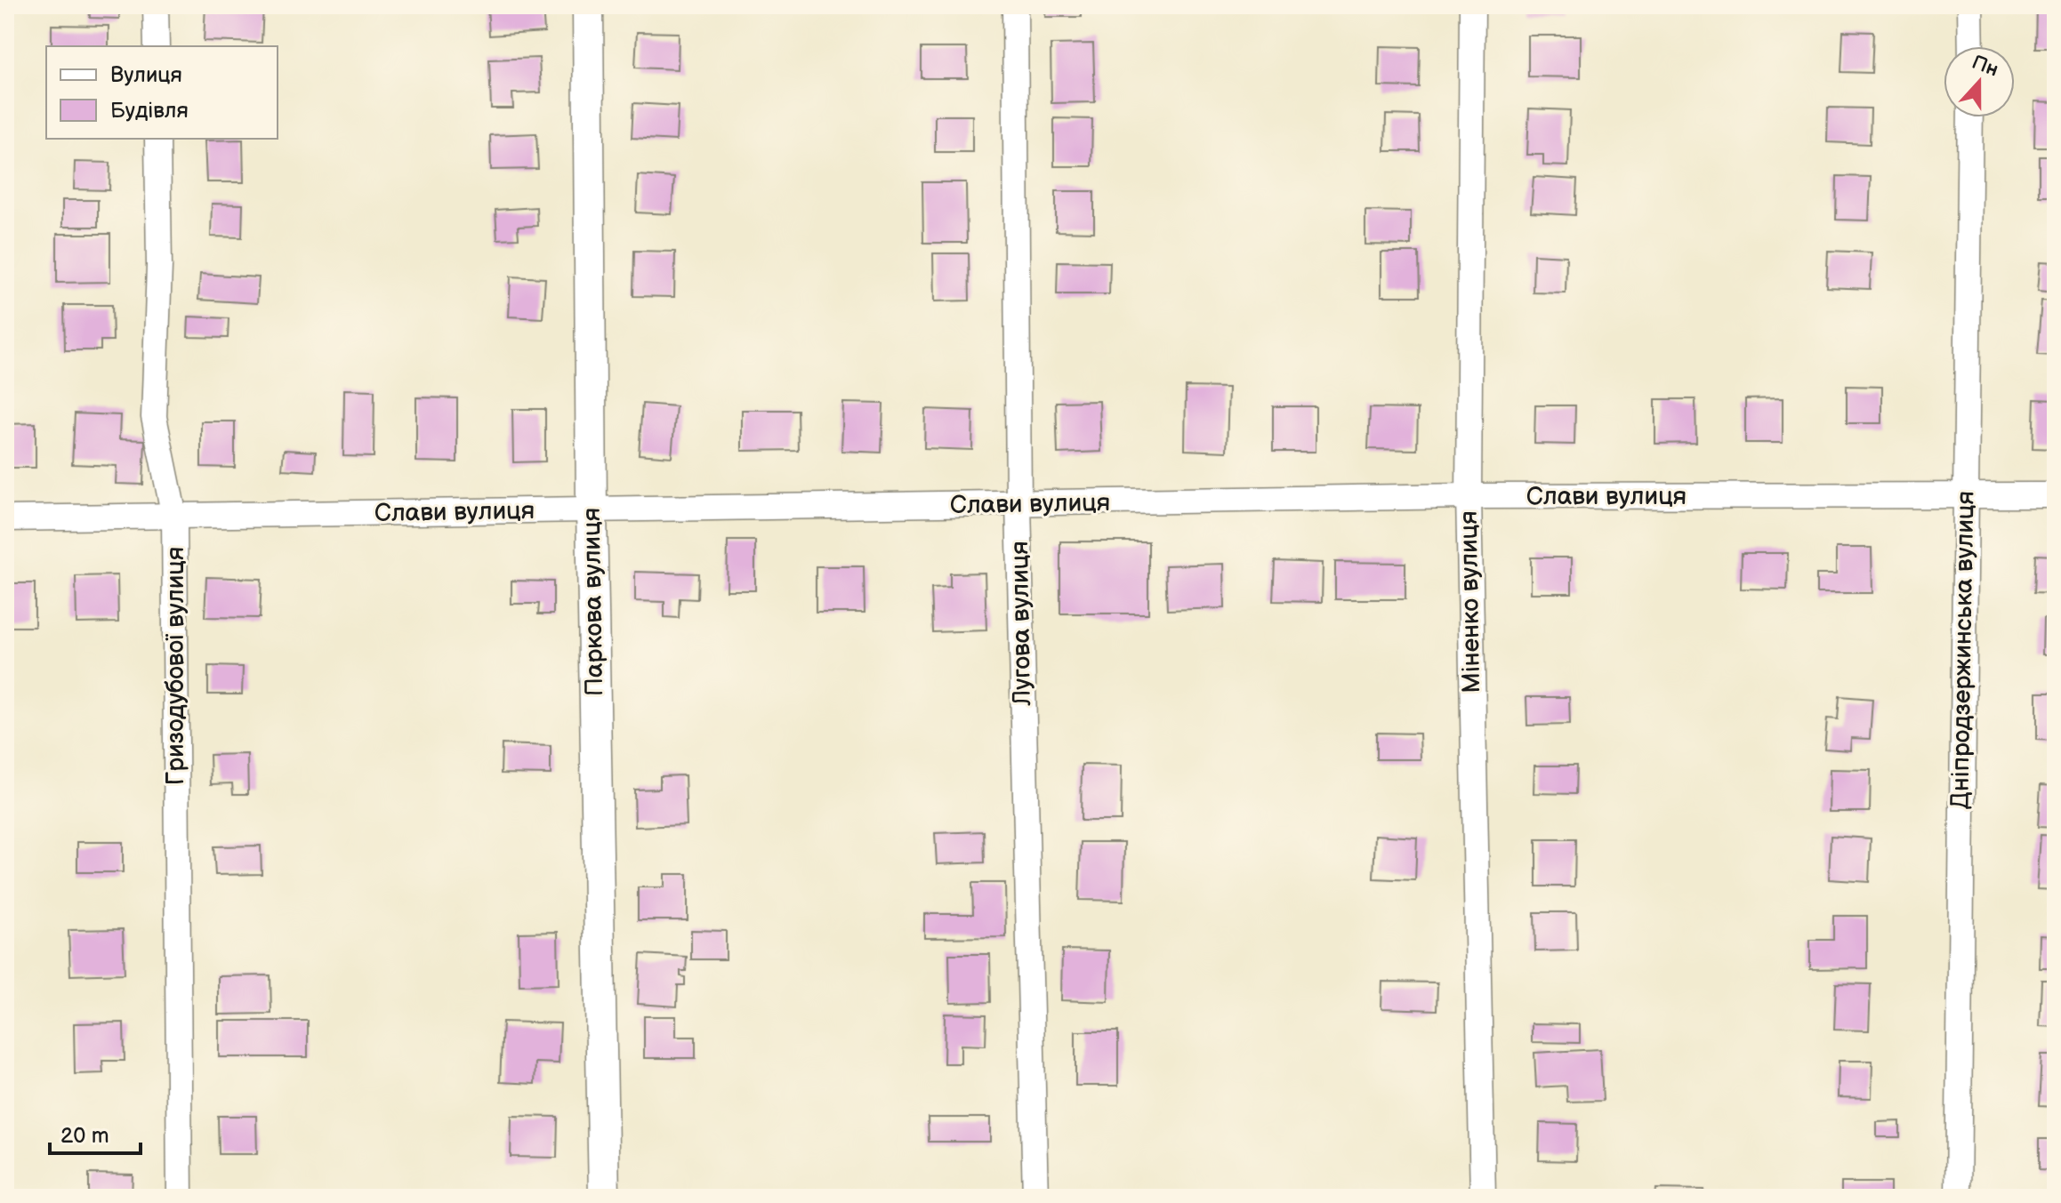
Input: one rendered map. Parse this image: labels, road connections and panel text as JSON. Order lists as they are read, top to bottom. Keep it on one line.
{"streets":{"street":["Слави вулиця","Паркова вулиця","Міненко вулиця","Лугова вулиця","Дніпродзержинська вулиця","Гризодубової вулиця"]},"crossings":[["Слави вулиця","Паркова вулиця"],["Слави вулиця","Міненко вулиця"],["Слави вулиця","Лугова вулиця"],["Слави вулиця","Дніпродзержинська вулиця"],["Слави вулиця","Гризодубової вулиця"]],"legend":["Вулиця","Будівля"],"scale_bar":"20 m","north":"top"}
